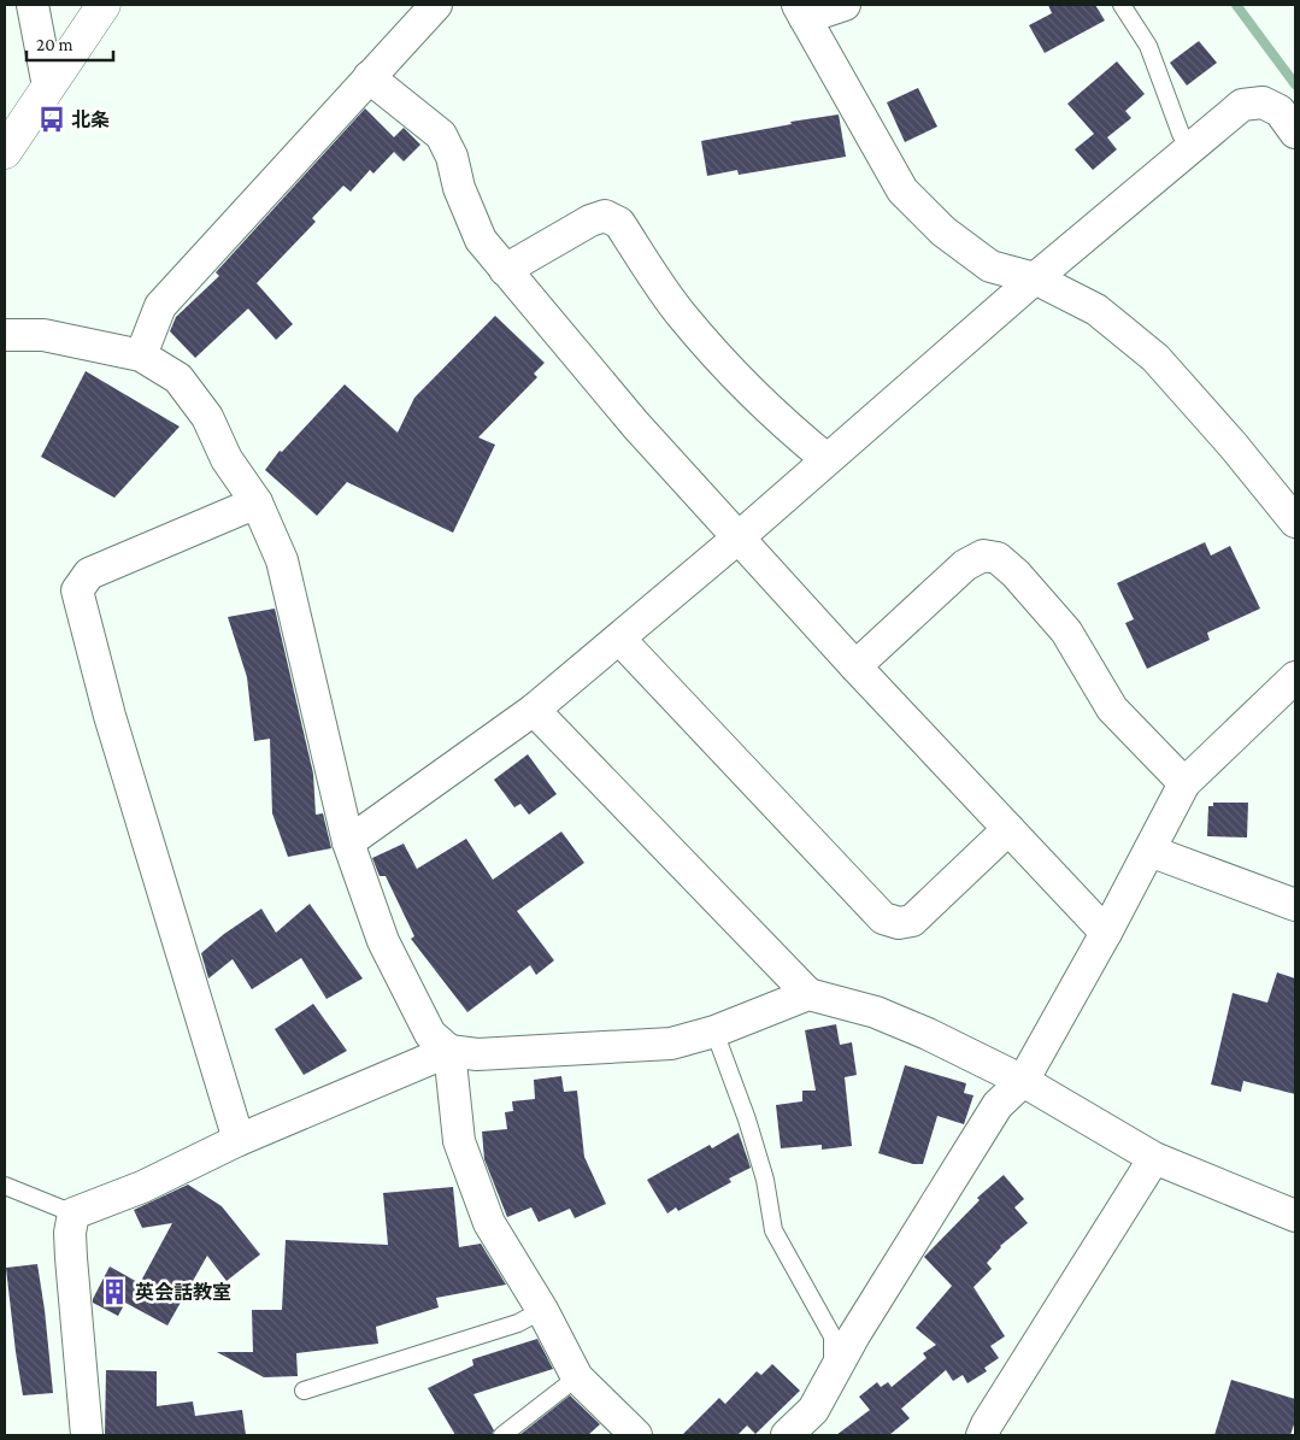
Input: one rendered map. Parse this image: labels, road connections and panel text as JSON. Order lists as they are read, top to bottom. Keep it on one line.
{"places":{"bus stop":["北条"],"building":["英会話教室"]},"scale_bar":"20 m"}
